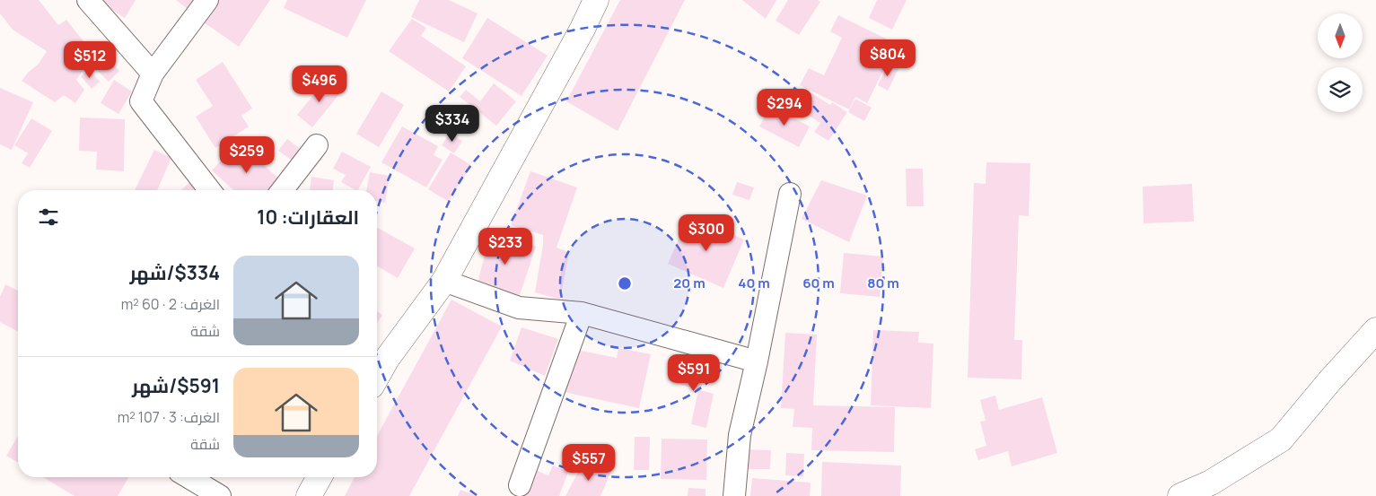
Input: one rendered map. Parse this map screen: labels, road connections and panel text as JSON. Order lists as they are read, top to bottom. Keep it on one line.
{"north":"bottom","page":{"price":["$804","$512","$496","$294","$334","$259","$300","$233","$591","$557"],"heading":"العقارات: 10","list":[{"name":"$334/شهر","note":"الغرف: 2 · 60 m² · شقة"},{"name":"$591/شهر","note":"الغرف: 3 · 107 m² · شقة"}]},"rings":["20 m","40 m","60 m","80 m"]}
